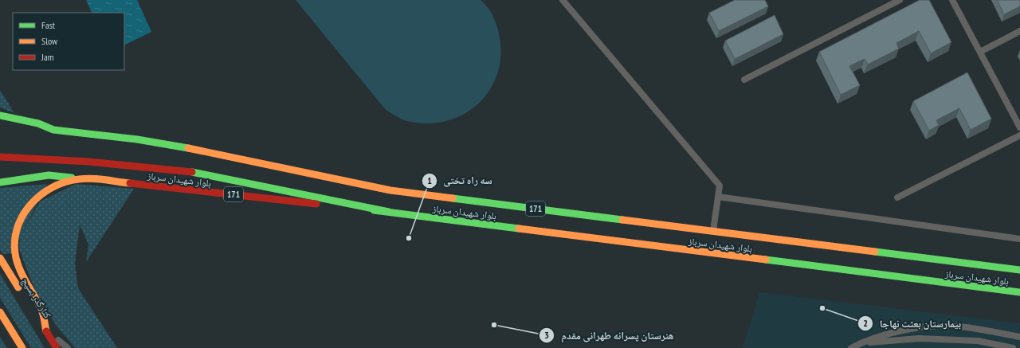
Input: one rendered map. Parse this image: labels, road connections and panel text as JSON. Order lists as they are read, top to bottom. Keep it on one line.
{"streets":{"main road":["بلوار شهیدان سرباز","171","کنارگذر بسیج"]},"crossings":[["بلوار شهیدان سرباز","کنارگذر بسیج"]],"places":["سه راه تختی","بیمارستان بعثت نهاجا","هنرستان پسرانه طهرانی مقدم"],"legend":["Fast","Slow","Jam"]}
